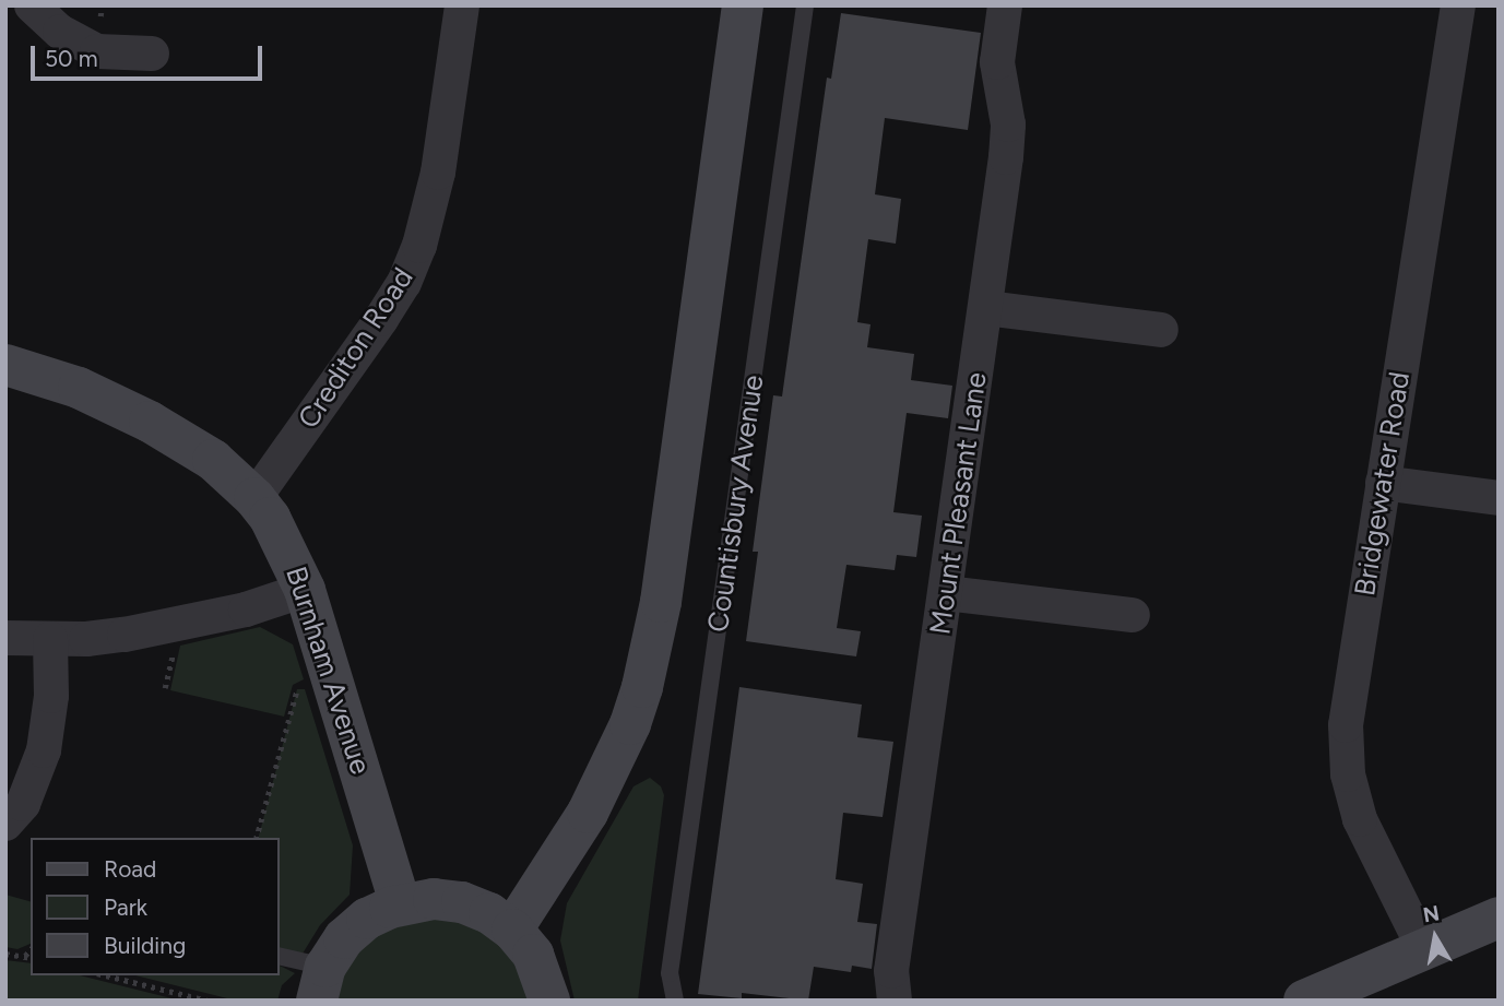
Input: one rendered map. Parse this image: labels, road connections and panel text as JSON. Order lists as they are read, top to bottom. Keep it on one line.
{"streets":{"street":["Crediton Road","Bridgewater Road","Mount Pleasant Lane","Burnham Avenue"],"lane":["Countisbury Avenue"]},"crossings":[["Crediton Road","Burnham Avenue"]],"legend":["Road","Park","Building"],"scale_bar":"50 m","north":"top"}
